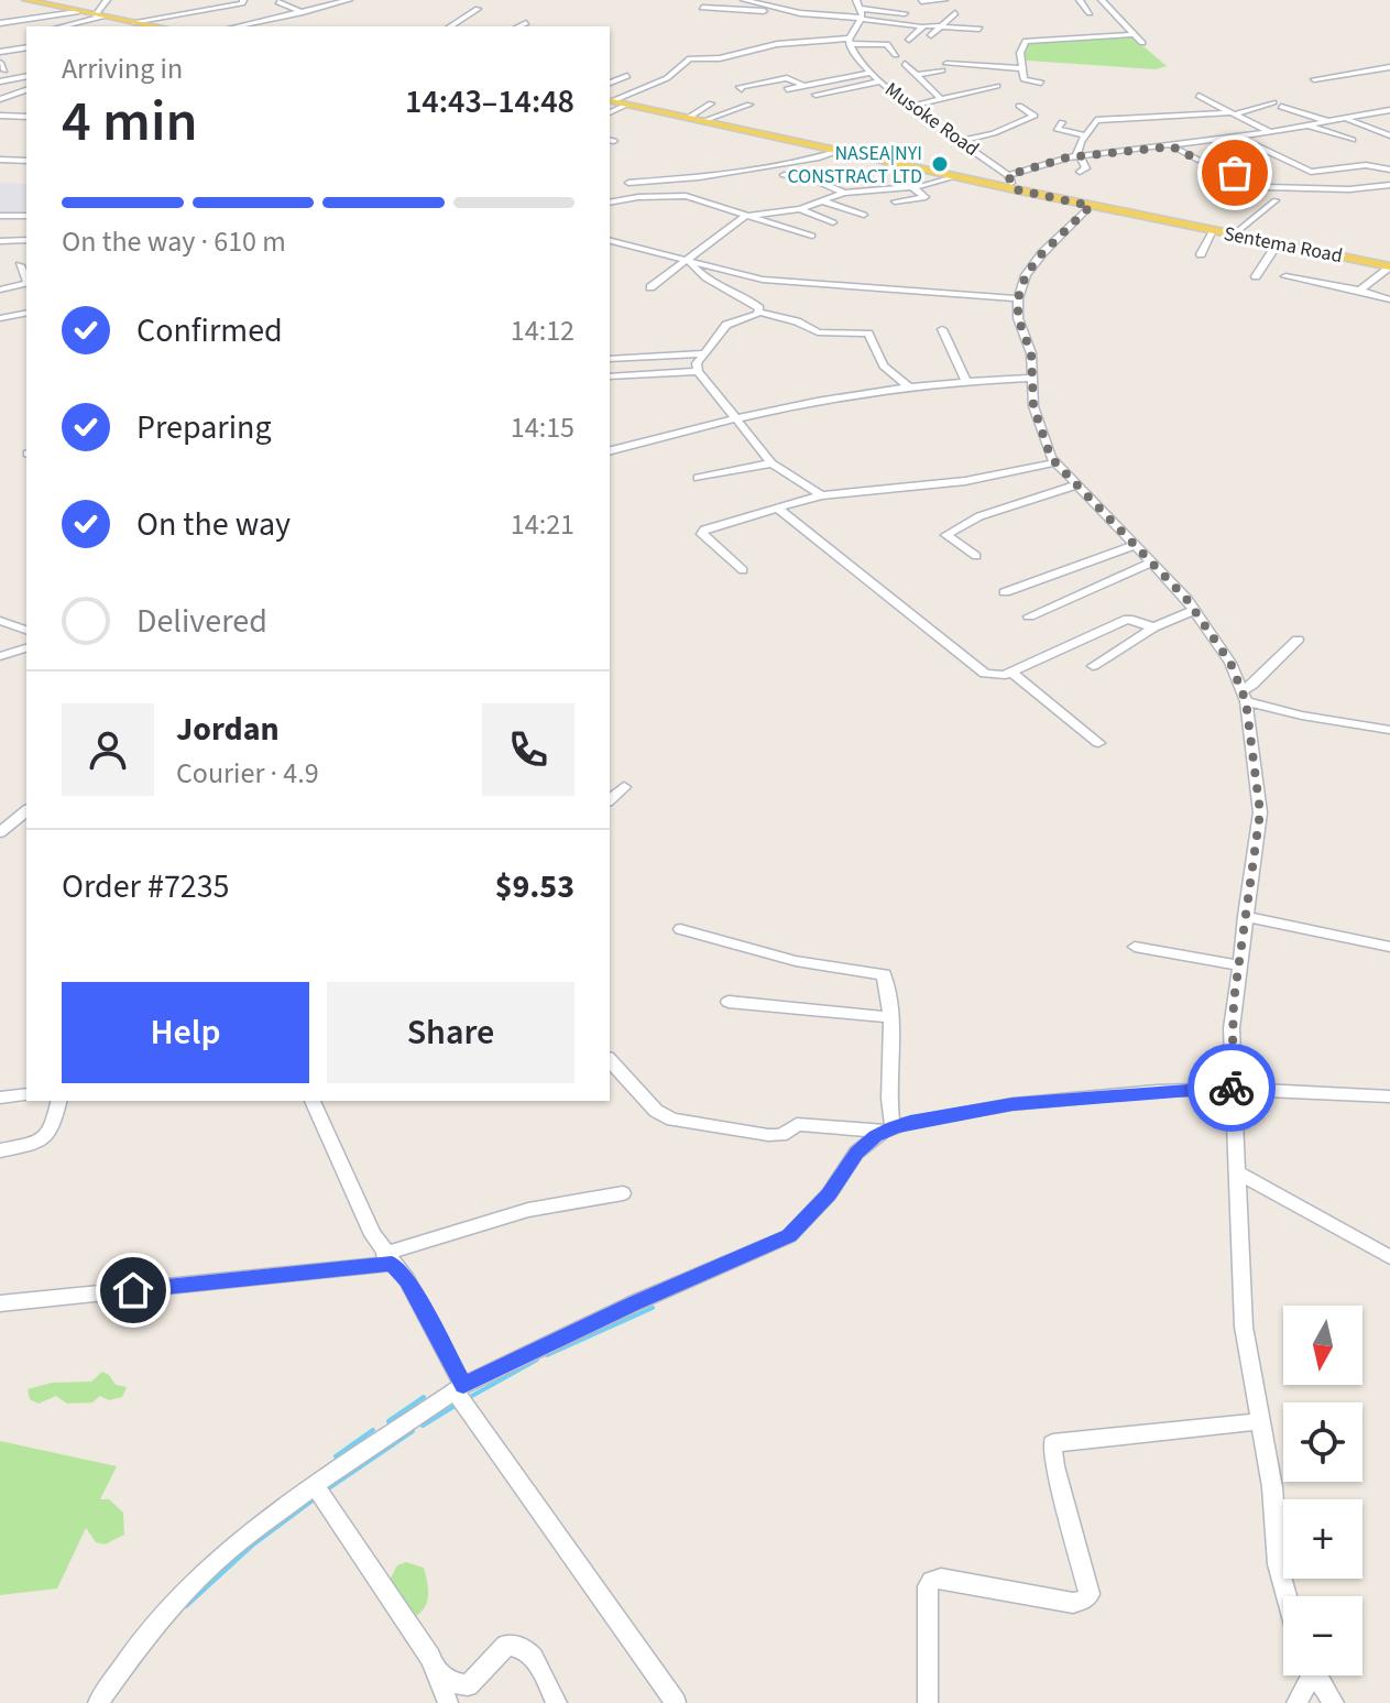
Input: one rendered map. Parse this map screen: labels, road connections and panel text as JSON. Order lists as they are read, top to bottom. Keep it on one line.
{"streets":{"main road":["Sentema Road"],"street":["Musoke Road"]},"crossings":[["Musoke Road","Sentema Road"]],"places":["NASEA|NYI CONSTRACT LTD"],"north":"bottom","page":{"heading":["4 min","Arriving in","14:43–14:48"],"panel":["Jordan","Courier · 4.9","Order #7235","$9.53"],"bar":"On the way · 610 m","list":[["Confirmed","14:12"],["Preparing","14:15"],["On the way","14:21"],"Delivered"],"buttons":["Help","Share"],"map_buttons":["+","−"]}}
